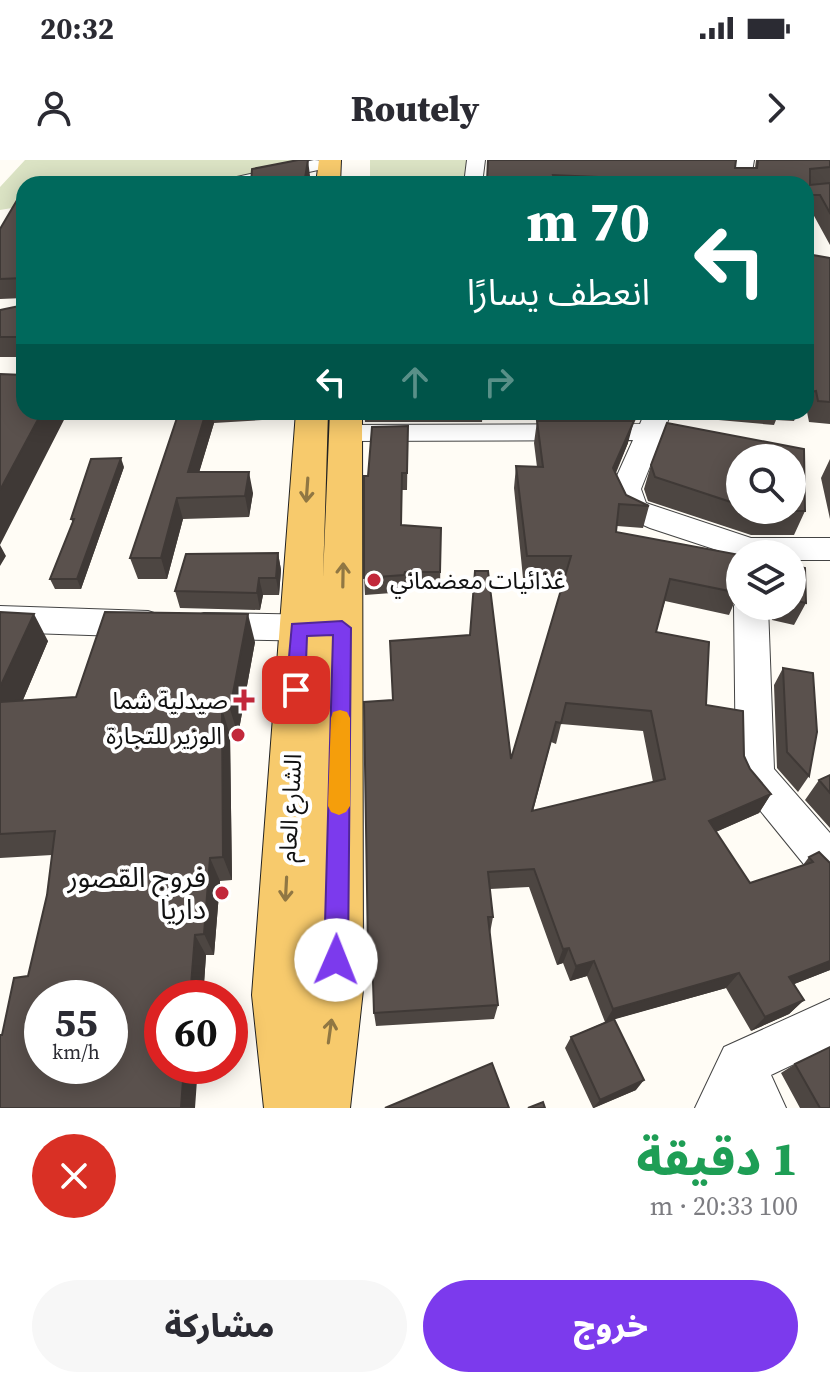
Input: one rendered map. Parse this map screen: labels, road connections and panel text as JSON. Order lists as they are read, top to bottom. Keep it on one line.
{"streets":{"main road":["الشارع العام"]},"places":{"other":["غذائيات معضماني","الوزير للتجارة","فروج القصور داريا"],"health":["صيدلية شما"]},"page":{"status":"20:32","header":"Routely","turn":["70 m","انعطف يسارًا"],"speed":"55 km/h","limit":"60","heading":["1 دقيقة","100 m · 20:33"],"buttons":["خروج","مشاركة"]}}
